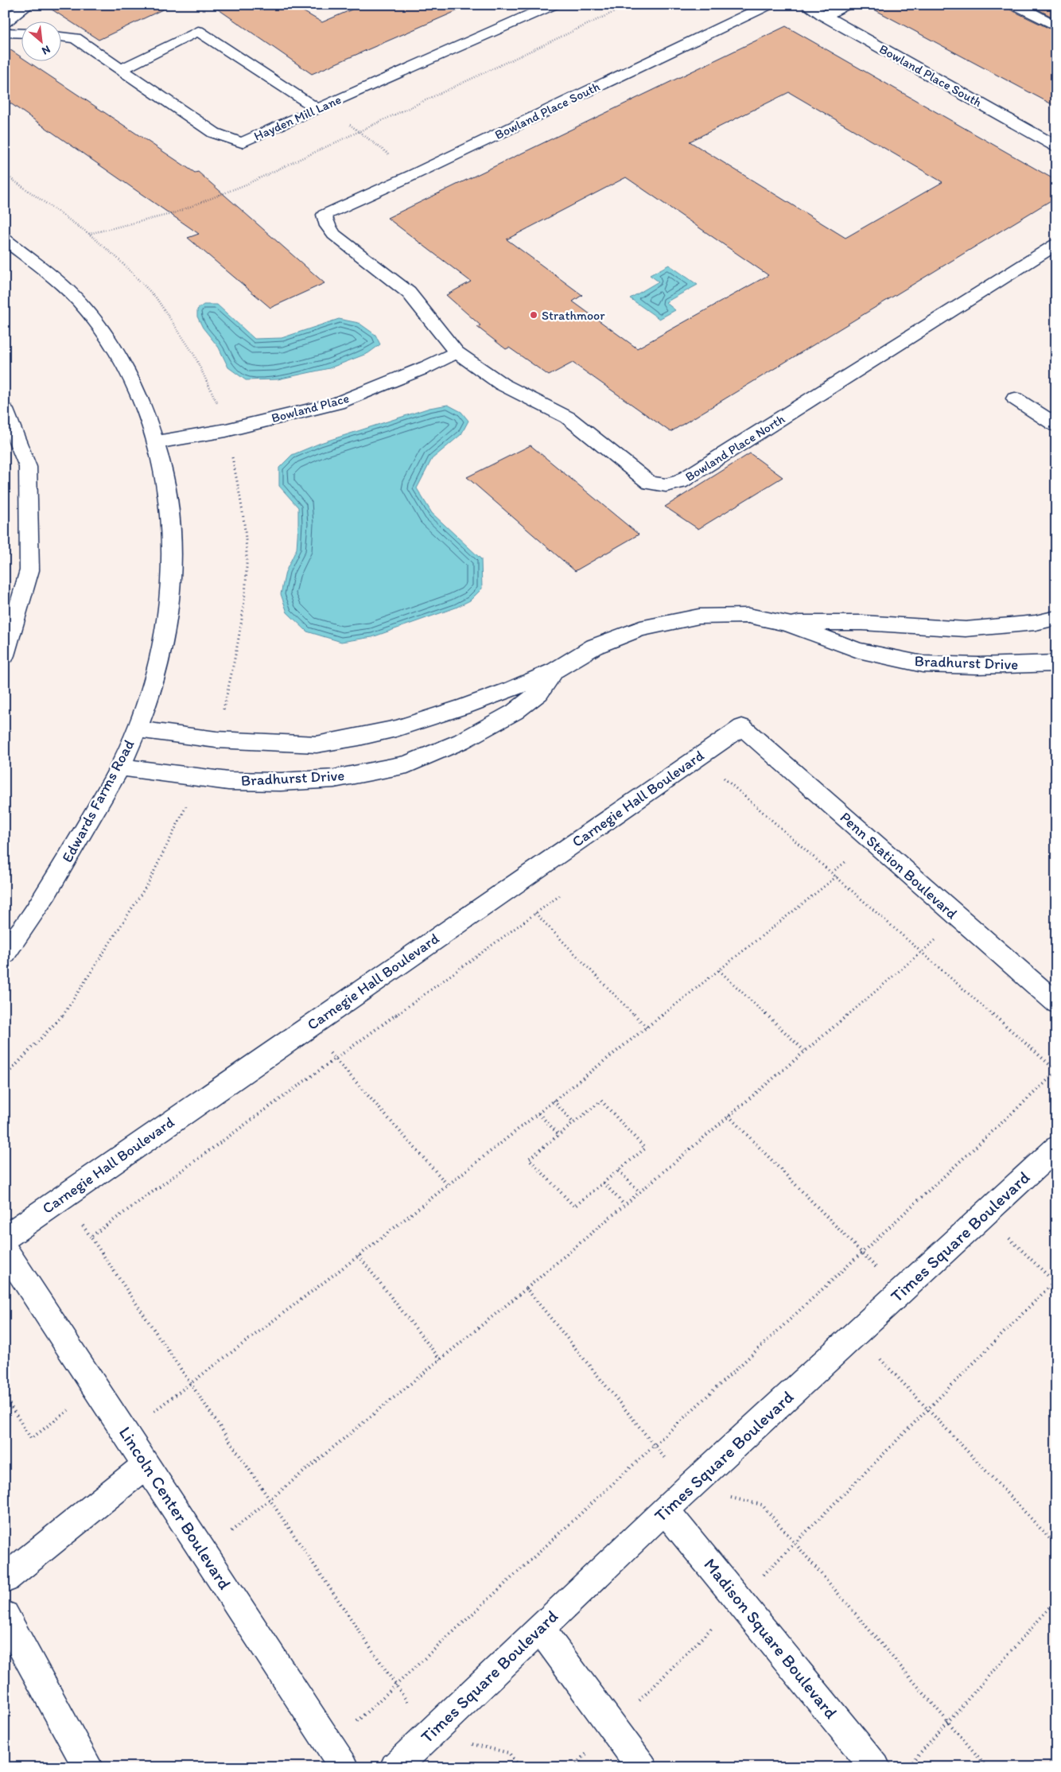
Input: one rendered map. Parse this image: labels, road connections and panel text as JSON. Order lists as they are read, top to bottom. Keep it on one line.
{"streets":{"street":["Bowland Place South","Hayden Mill Lane","Bowland Place","Bowland Place North","Bradhurst Drive","Carnegie Hall Boulevard","Edwards Farms Road","Penn Station Boulevard","Times Square Boulevard","Lincoln Center Boulevard","Madison Square Boulevard"]},"crossings":[["Bowland Place South","Bowland Place North"],["Bowland Place","Bowland Place North"],["Bowland Place","Edwards Farms Road"],["Bradhurst Drive","Edwards Farms Road"],["Carnegie Hall Boulevard","Penn Station Boulevard"],["Times Square Boulevard","Madison Square Boulevard"]],"places":["Strathmoor"],"north":"bottom right"}
